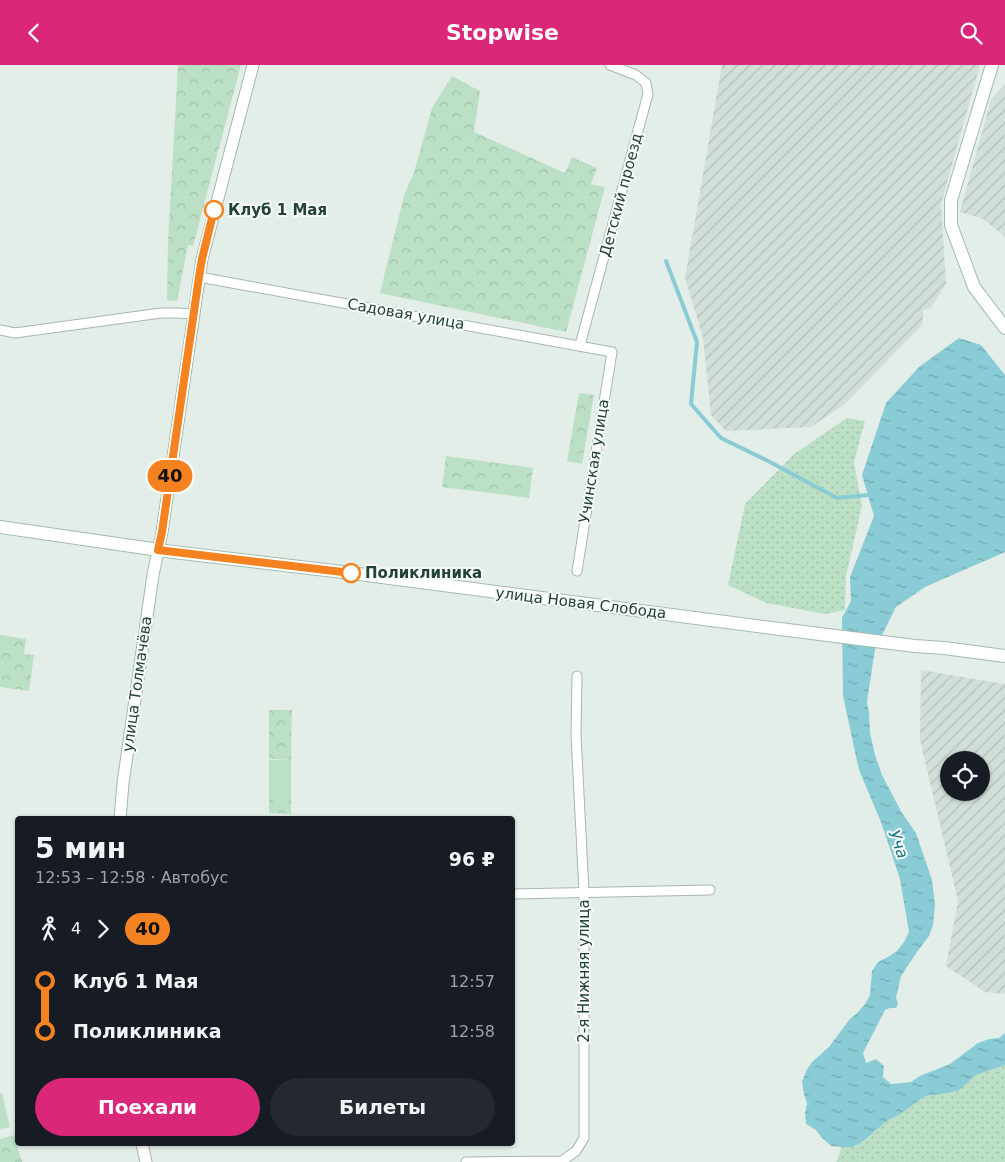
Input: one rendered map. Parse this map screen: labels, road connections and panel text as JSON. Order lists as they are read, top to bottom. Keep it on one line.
{"streets":{"main road":["улица Новая Слобода"],"street":["Детский проезд","Садовая улица","Учинская улица","улица Толмачёва","2-я Нижняя улица"]},"crossings":[["Детский проезд","Садовая улица"],["Садовая улица","Учинская улица"],["Садовая улица","улица Толмачёва"],["улица Новая Слобода","улица Толмачёва"]],"water":["Уча"],"places":["Клуб 1 Мая","Поликлиника"],"lines":["bus line 40"],"page":{"header":"Stopwise","on_map":"40","heading":["5 мин","12:53 – 12:58 · Автобус","96 ₽"],"legs":["4","40"],"list":[{"name":"Клуб 1 Мая","value":"12:57"},{"name":"Поликлиника","value":"12:58"}],"buttons":["Поехали","Билеты"]}}
